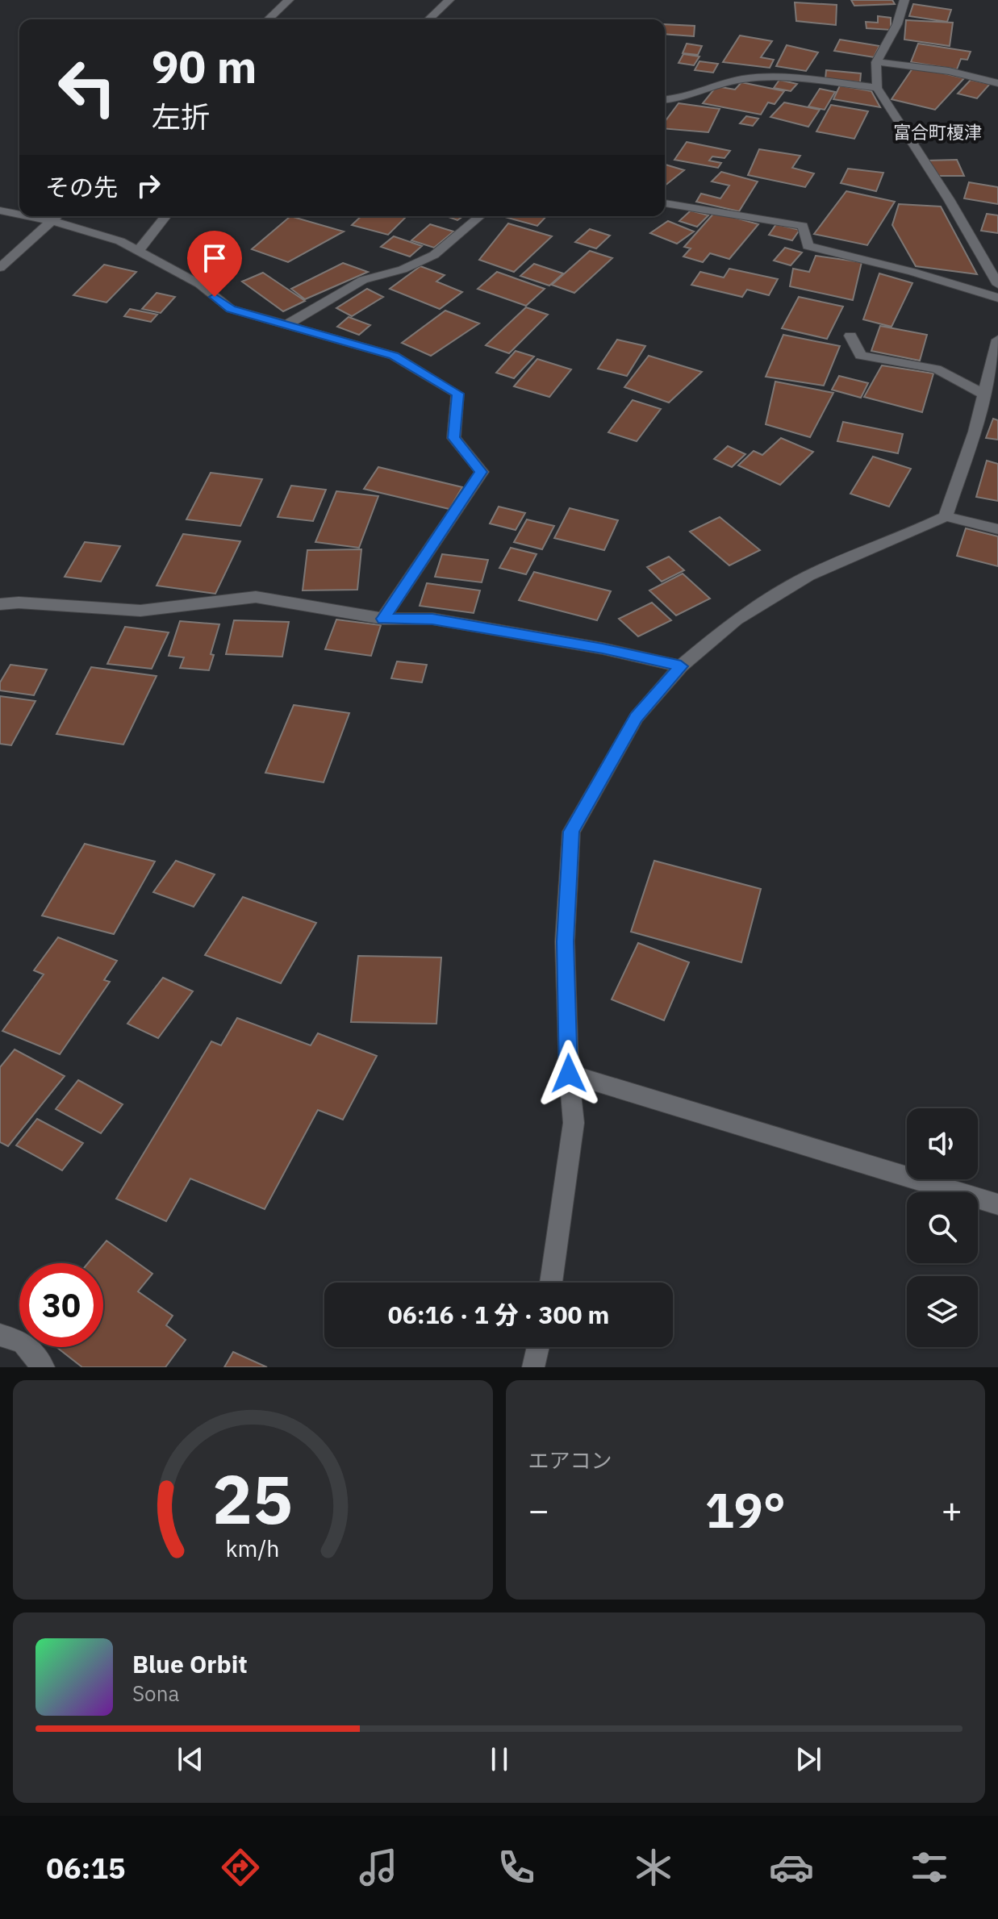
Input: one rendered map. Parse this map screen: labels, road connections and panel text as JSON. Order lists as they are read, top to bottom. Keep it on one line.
{"districts":["富合町榎津"],"page":{"turn":["90 m","左折"],"then":"その先","limit":"30","trip":"06:16 · 1 分 · 300 m","tile":"エアコン","heat":["−","19°","+"],"song":["Blue Orbit","Sona"],"tabs":"06:15","gauge":["25","km/h"]}}
